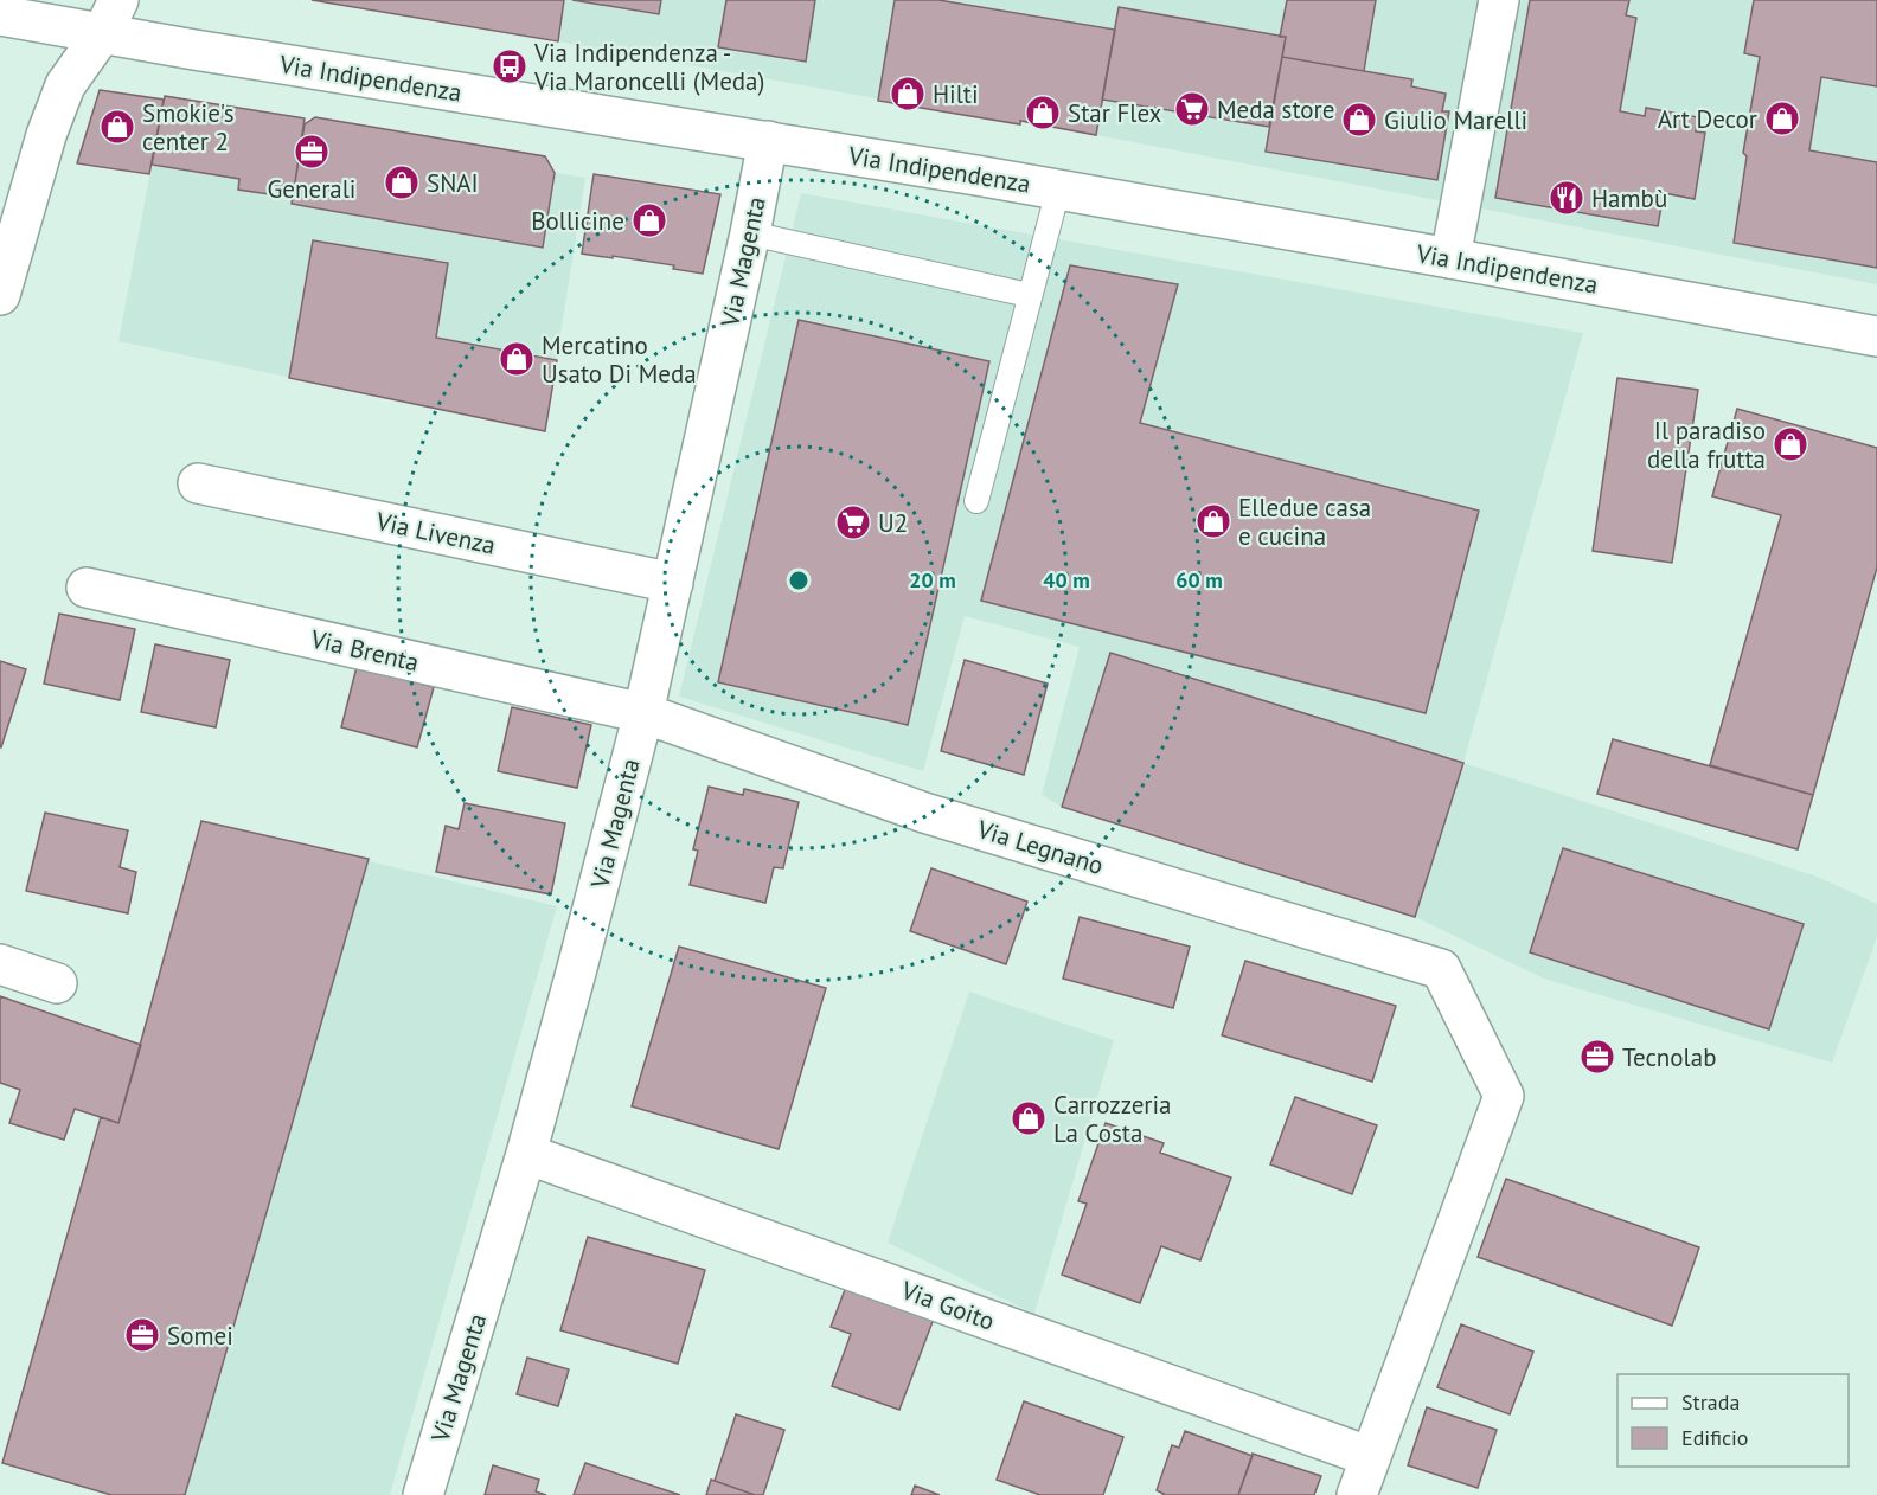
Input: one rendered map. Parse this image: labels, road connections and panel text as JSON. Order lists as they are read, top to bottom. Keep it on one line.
{"streets":{"street":["Via Indipendenza","Via Magenta","Via Livenza","Via Brenta","Via Legnano","Via Goito"]},"crossings":[["Via Indipendenza","Via Magenta"],["Via Magenta","Via Livenza"],["Via Magenta","Via Brenta"],["Via Magenta","Via Legnano"],["Via Magenta","Via Goito"],["Via Brenta","Via Legnano"],["Via Legnano","Via Goito"]],"places":{"bus stop":["Via Indipendenza - Via Maroncelli (Meda)"],"shop":["Hilti","Star Flex","Art Decor","Giulio Marelli","Smokie's center 2","SNAI","Bollicine","Mercatino Usato Di Meda","Il paradiso della frutta","Elledue casa e cucina","Carrozzeria La Costa"],"supermarket":["Meda store","U2"],"office":["Generali","Tecnolab","Somei"],"restaurant":["Hambù"]},"legend":["Strada","Edificio"],"rings":["20 m","40 m","60 m"]}
